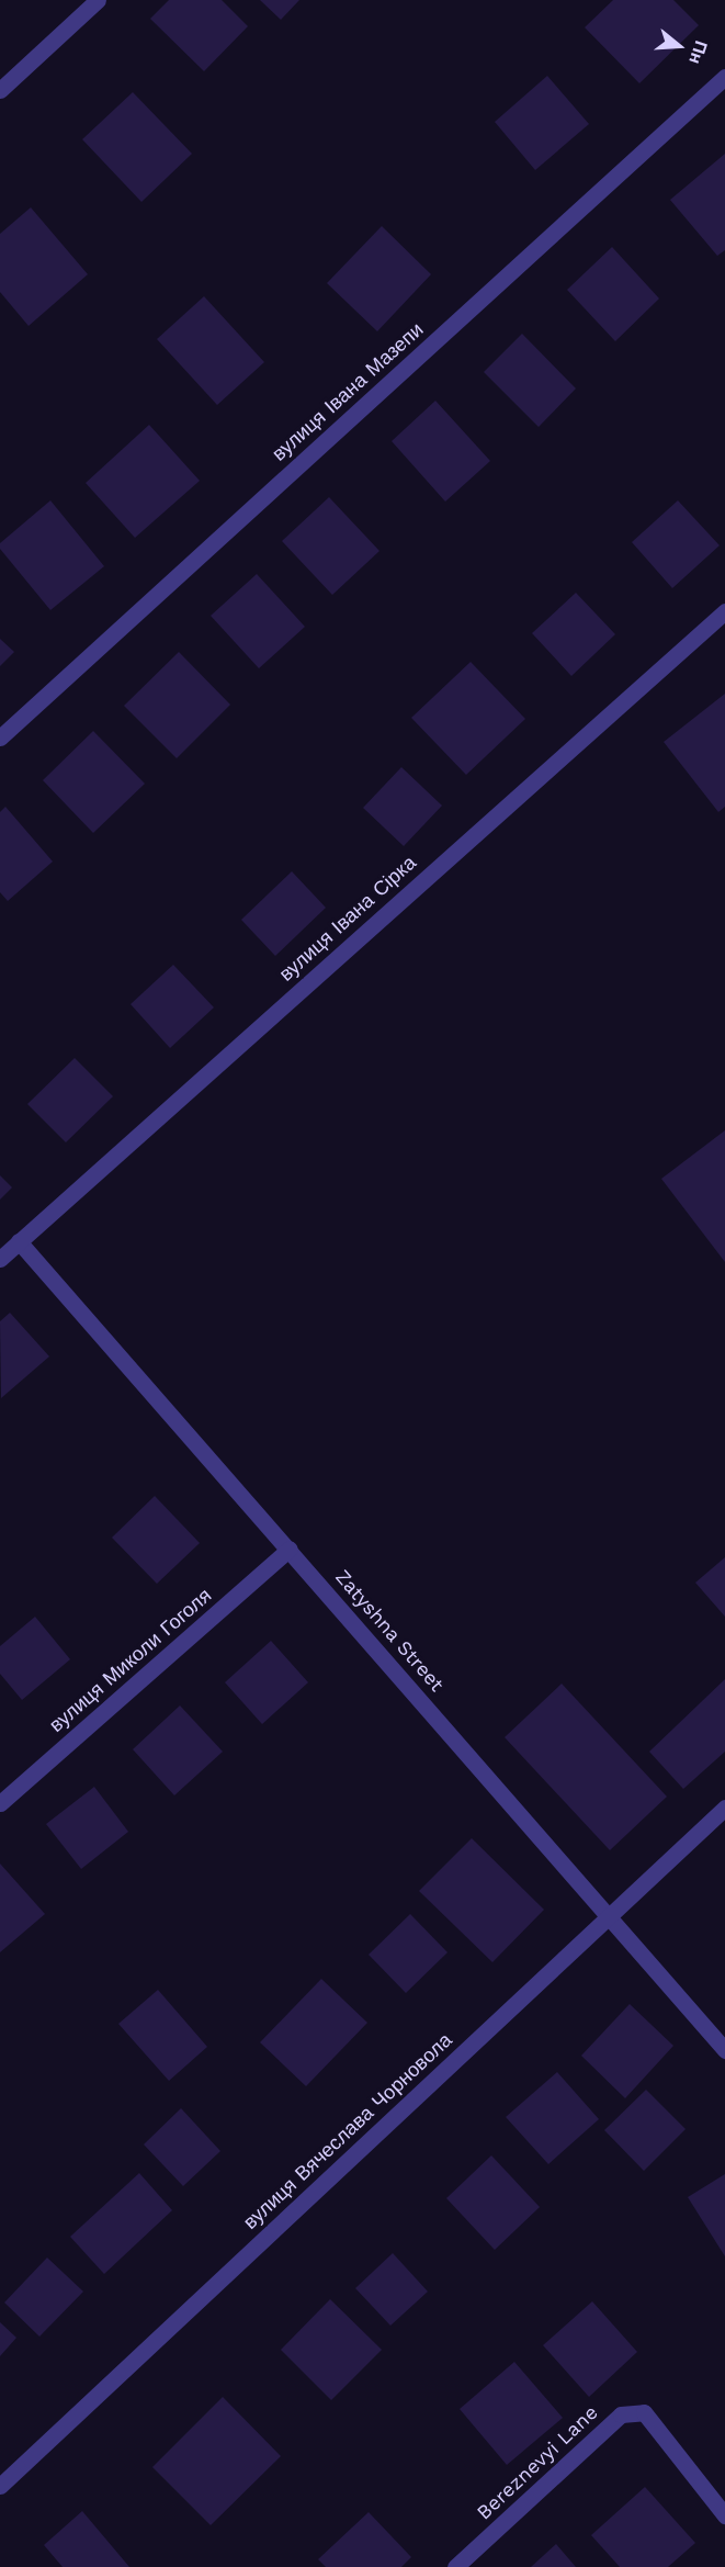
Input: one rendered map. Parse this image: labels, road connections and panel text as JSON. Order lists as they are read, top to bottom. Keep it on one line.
{"streets":{"street":["вулиця Івана Мазепи","вулиця Івана Сірка","Zatyshna Street","вулиця Миколи Гоголя","вулиця Вячеслава Чорновола","Bereznevyi Lane"]},"crossings":[["вулиця Івана Сірка","Zatyshna Street"],["Zatyshna Street","вулиця Миколи Гоголя"],["Zatyshna Street","вулиця Вячеслава Чорновола"]],"north":"right"}
